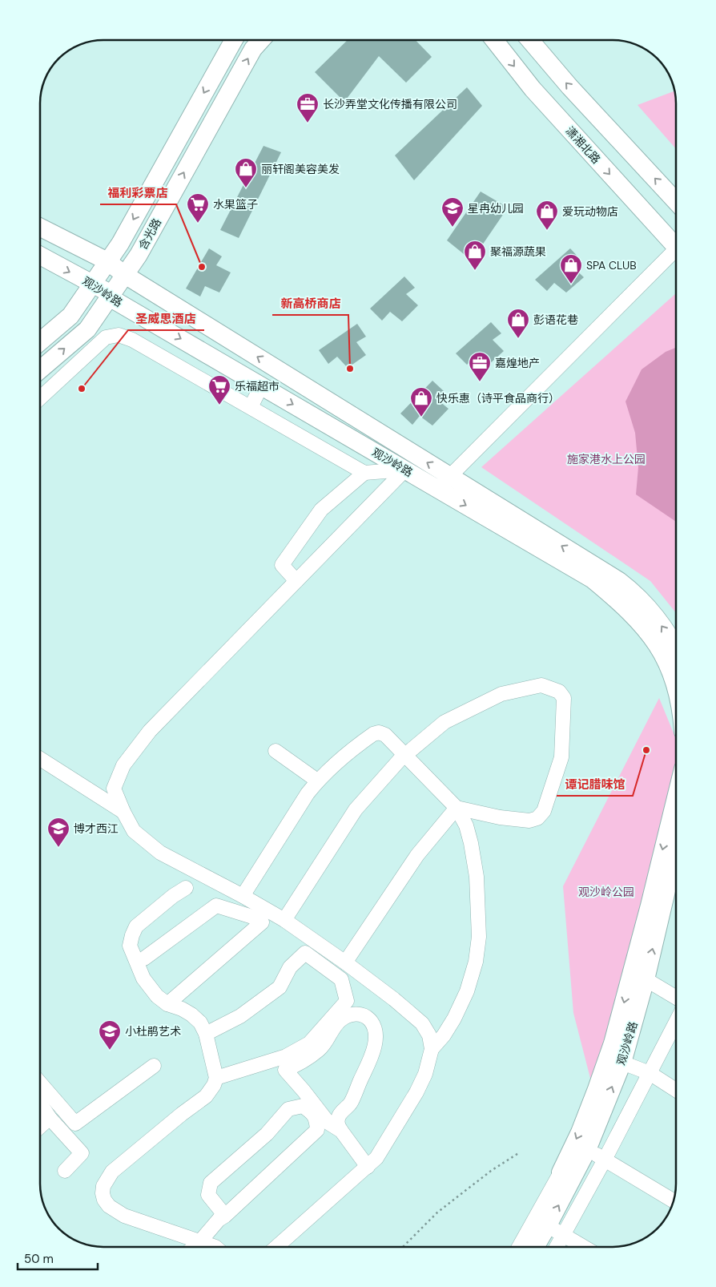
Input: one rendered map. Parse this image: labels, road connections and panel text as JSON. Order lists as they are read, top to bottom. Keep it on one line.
{"streets":{"main road":["潇湘北路","含光路","观沙岭路"]},"crossings":[["含光路","观沙岭路"]],"parks":["施家港水上公园","观沙岭公园"],"places":{"office":["长沙弄堂文化传播有限公司","嘉煌地产"],"shop":["丽轩阁美容美发","爱玩动物店","聚福源蔬果","SPA CLUB","彭语花巷","快乐惠（诗平食品商行）"],"supermarket":["水果篮子","乐福超市"],"school or university":["星冉幼儿园","博才西江","小杜鹃艺术"],"other":["福利彩票店","新高桥商店","圣威思酒店","谭记腊味馆"]},"scale_bar":"50 m"}
